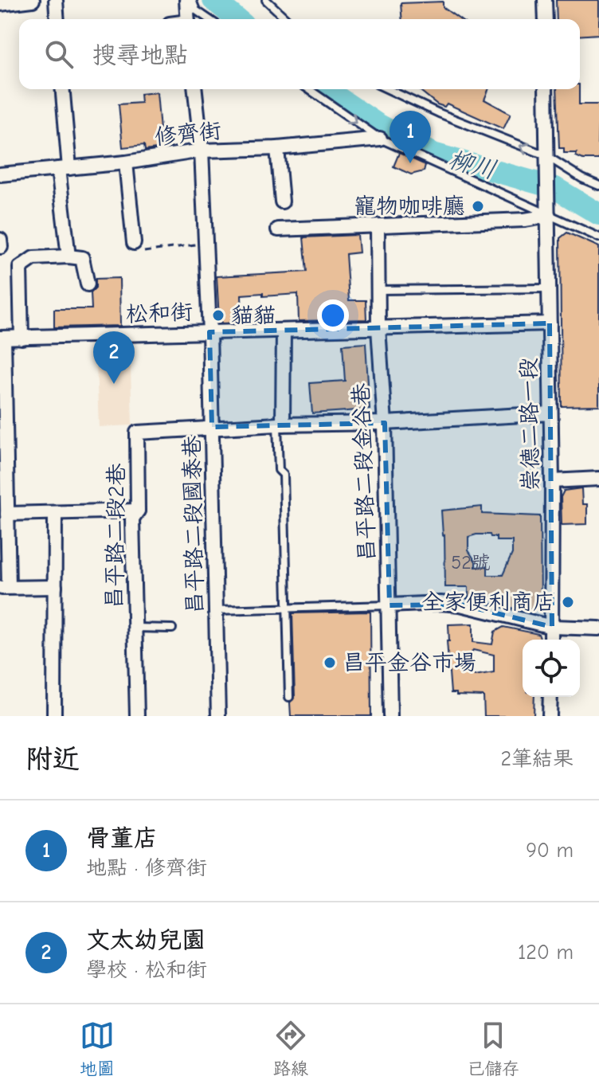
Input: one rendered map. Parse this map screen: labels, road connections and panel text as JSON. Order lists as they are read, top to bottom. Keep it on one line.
{"streets":{"street":["修齊街","松和街","崇德二路一段","昌平路二段金谷巷","昌平路二段國泰巷","昌平路二段2巷"]},"crossings":[["修齊街","昌平路二段國泰巷"],["松和街","崇德二路一段"],["松和街","昌平路二段金谷巷"],["松和街","昌平路二段國泰巷"],["昌平路二段國泰巷","昌平路二段2巷"]],"water":["柳川"],"places":["寵物咖啡廳","貓貓","全家便利商店","昌平金谷市場"],"house_numbers":["52號"],"page":{"search":"搜尋地點","pins":["1","2"],"heading":["附近","2筆結果"],"list":[{"mark":"1","name":"骨董店","note":"地點 · 修齊街","value":"90 m"},{"mark":"2","name":"文太幼兒園","note":"學校 · 松和街","value":"120 m"}],"nav":["地圖","路線","已儲存"]}}
